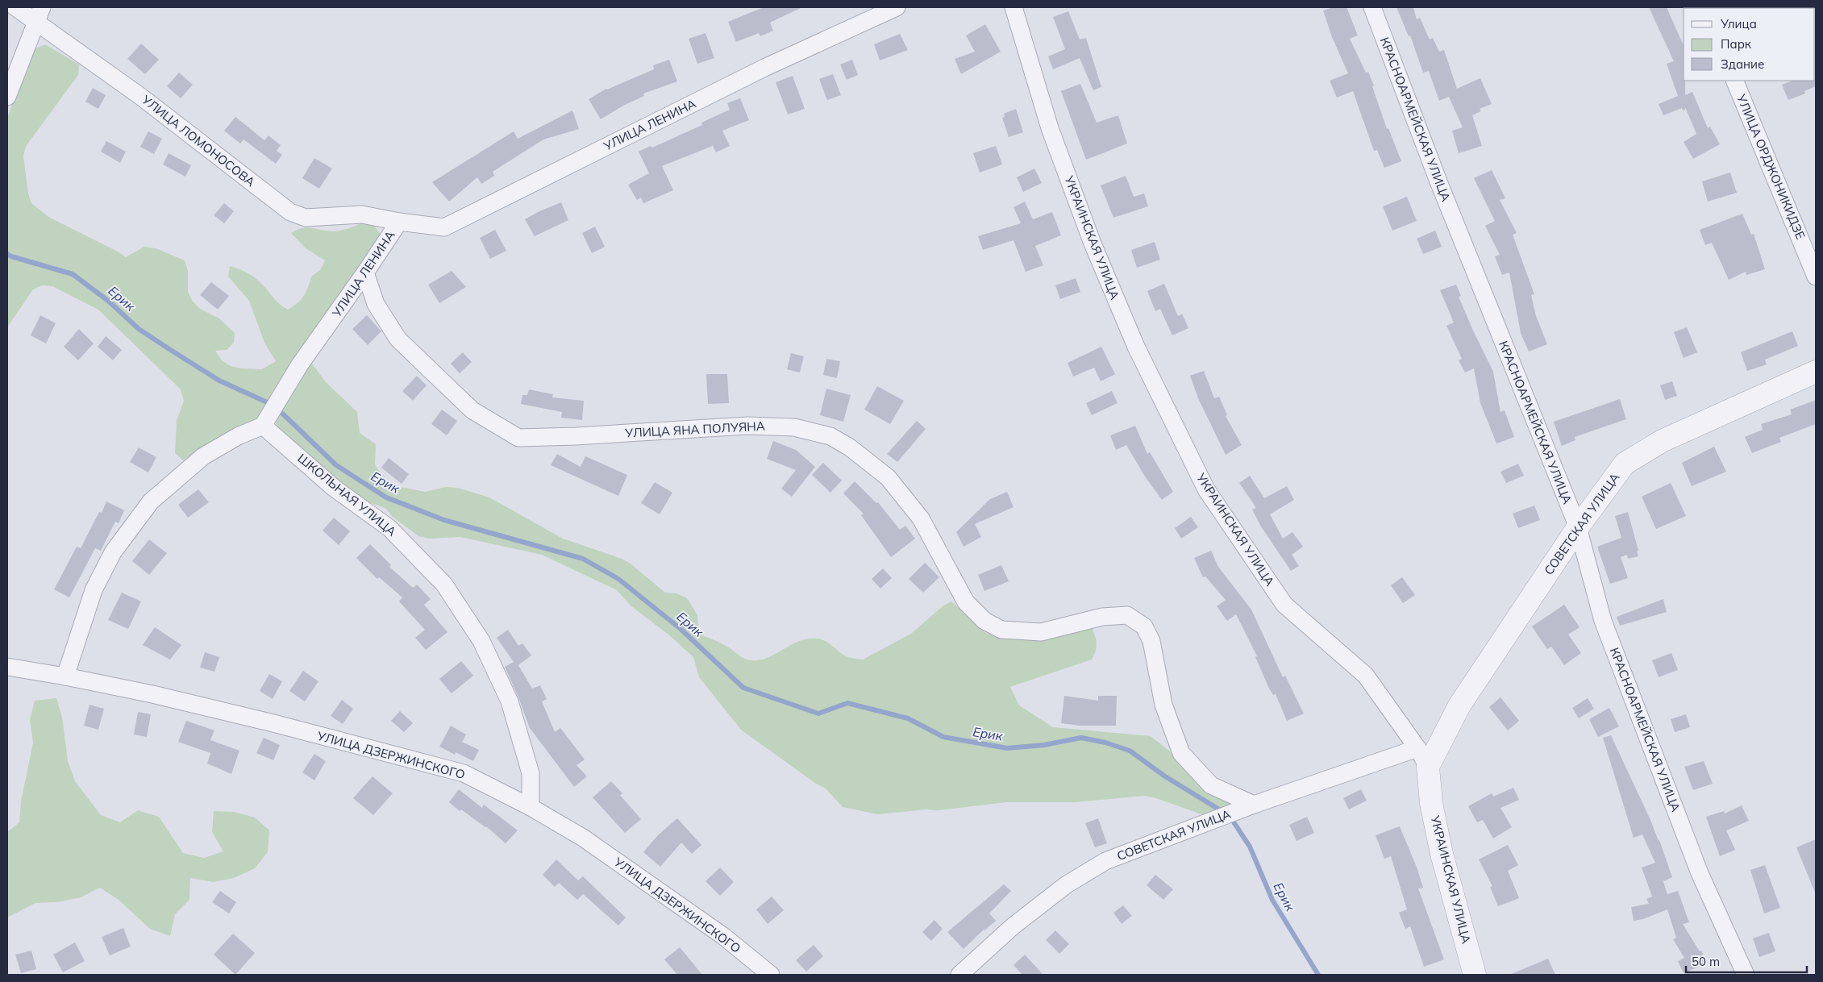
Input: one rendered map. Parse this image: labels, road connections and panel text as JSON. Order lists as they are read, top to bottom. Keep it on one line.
{"streets":{"street":["КРАСНОАРМЕЙСКАЯ УЛИЦА","УЛИЦА ЛЕНИНА","УЛИЦА ЛОМОНОСОВА","УЛИЦА ОРДЖОНИКИДЗЕ","УКРАИНСКАЯ УЛИЦА","УЛИЦА ЯНА ПОЛУЯНА","ШКОЛЬНАЯ УЛИЦА","СОВЕТСКАЯ УЛИЦА","УЛИЦА ДЗЕРЖИНСКОГО"]},"crossings":[["КРАСНОАРМЕЙСКАЯ УЛИЦА","СОВЕТСКАЯ УЛИЦА"],["УЛИЦА ЛЕНИНА","УЛИЦА ЛОМОНОСОВА"],["УЛИЦА ЛЕНИНА","УЛИЦА ЯНА ПОЛУЯНА"],["УЛИЦА ЛЕНИНА","ШКОЛЬНАЯ УЛИЦА"],["УКРАИНСКАЯ УЛИЦА","СОВЕТСКАЯ УЛИЦА"],["УЛИЦА ЯНА ПОЛУЯНА","СОВЕТСКАЯ УЛИЦА"],["ШКОЛЬНАЯ УЛИЦА","УЛИЦА ДЗЕРЖИНСКОГО"]],"water":["Ерик"],"legend":["Улица","Парк","Здание"],"scale_bar":"50 m"}
